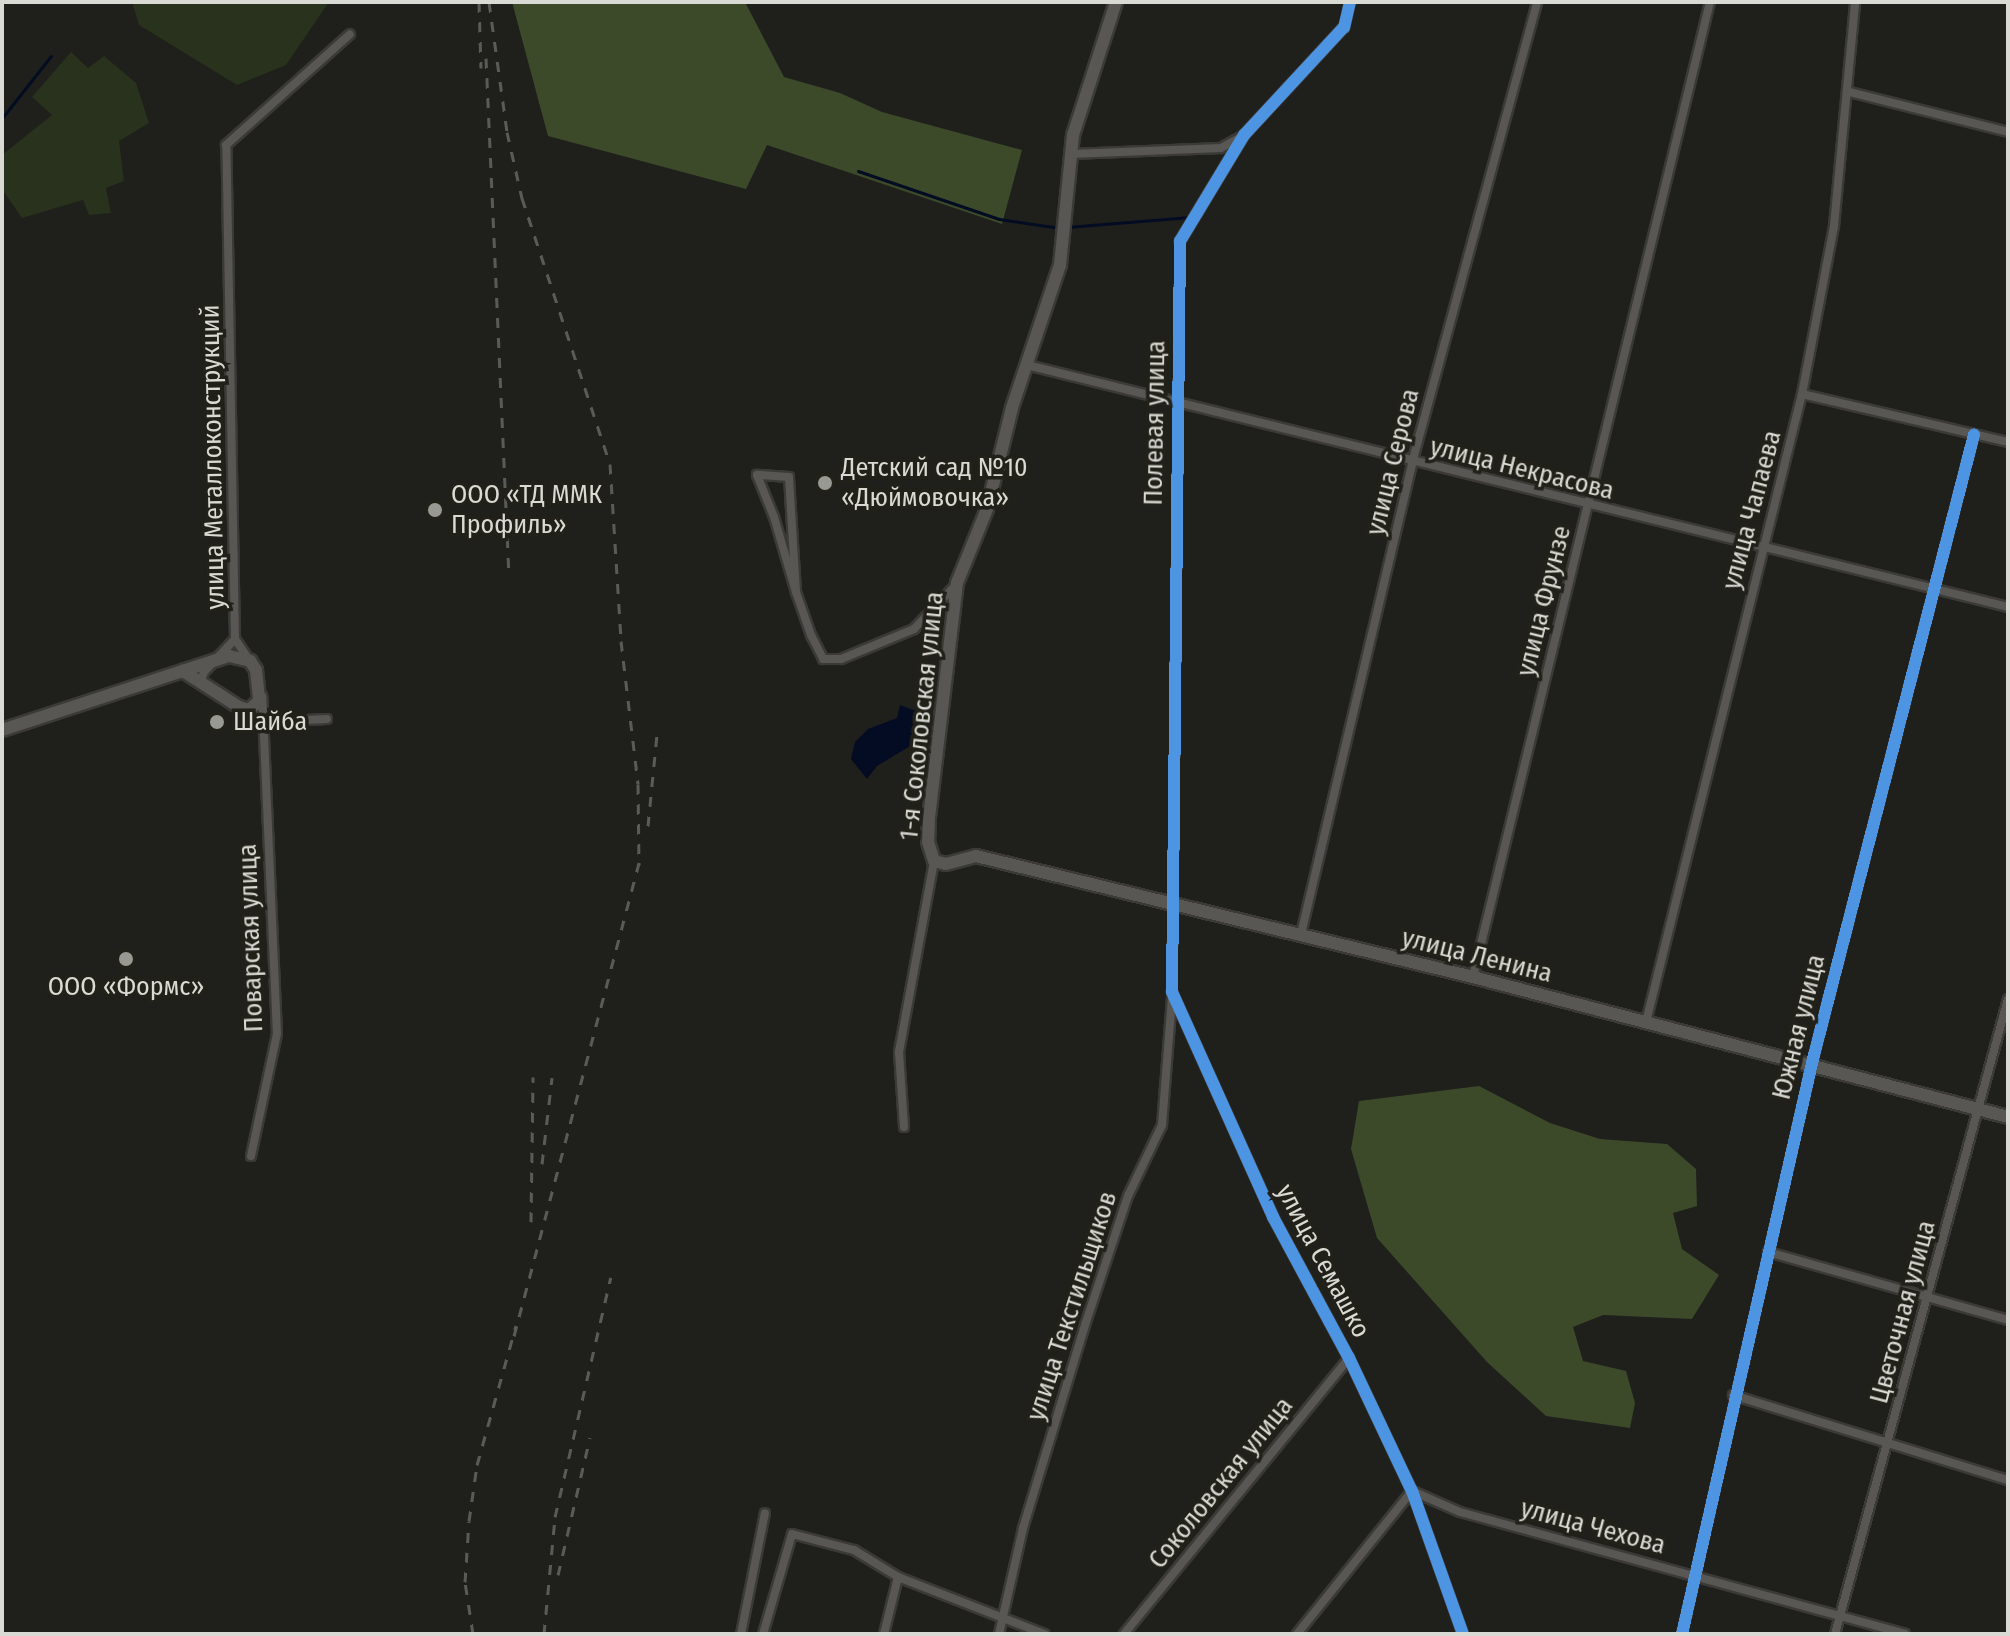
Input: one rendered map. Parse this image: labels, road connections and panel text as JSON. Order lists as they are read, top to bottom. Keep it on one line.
{"streets":{"street":["Полевая улица","улица Металлоконструкций","улица Серова","улица Некрасова","улица Чапаева","улица Фрунзе","1-я Соколовская улица","Поварская улица","улица Ленина","Южная улица","улица Семашко","улица Текстильщиков","Цветочная улица","Соколовская улица","улица Чехова"]},"crossings":[["Полевая улица","улица Некрасова"],["Полевая улица","улица Ленина"],["Полевая улица","улица Семашко"],["улица Серова","улица Некрасова"],["улица Серова","улица Ленина"],["улица Некрасова","улица Чапаева"],["улица Некрасова","улица Фрунзе"],["улица Некрасова","1-я Соколовская улица"],["улица Некрасова","Южная улица"],["улица Чапаева","улица Ленина"],["улица Фрунзе","улица Ленина"],["1-я Соколовская улица","улица Ленина"],["улица Ленина","Южная улица"],["улица Ленина","улица Семашко"],["улица Ленина","Цветочная улица"],["Южная улица","улица Чехова"],["улица Семашко","улица Текстильщиков"],["улица Семашко","Соколовская улица"],["улица Семашко","улица Чехова"],["Цветочная улица","улица Чехова"]],"places":["Детский сад №10 «Дюймовочка»","ООО «ТД ММК Профиль»","Шайба","ООО «Формс»"]}
